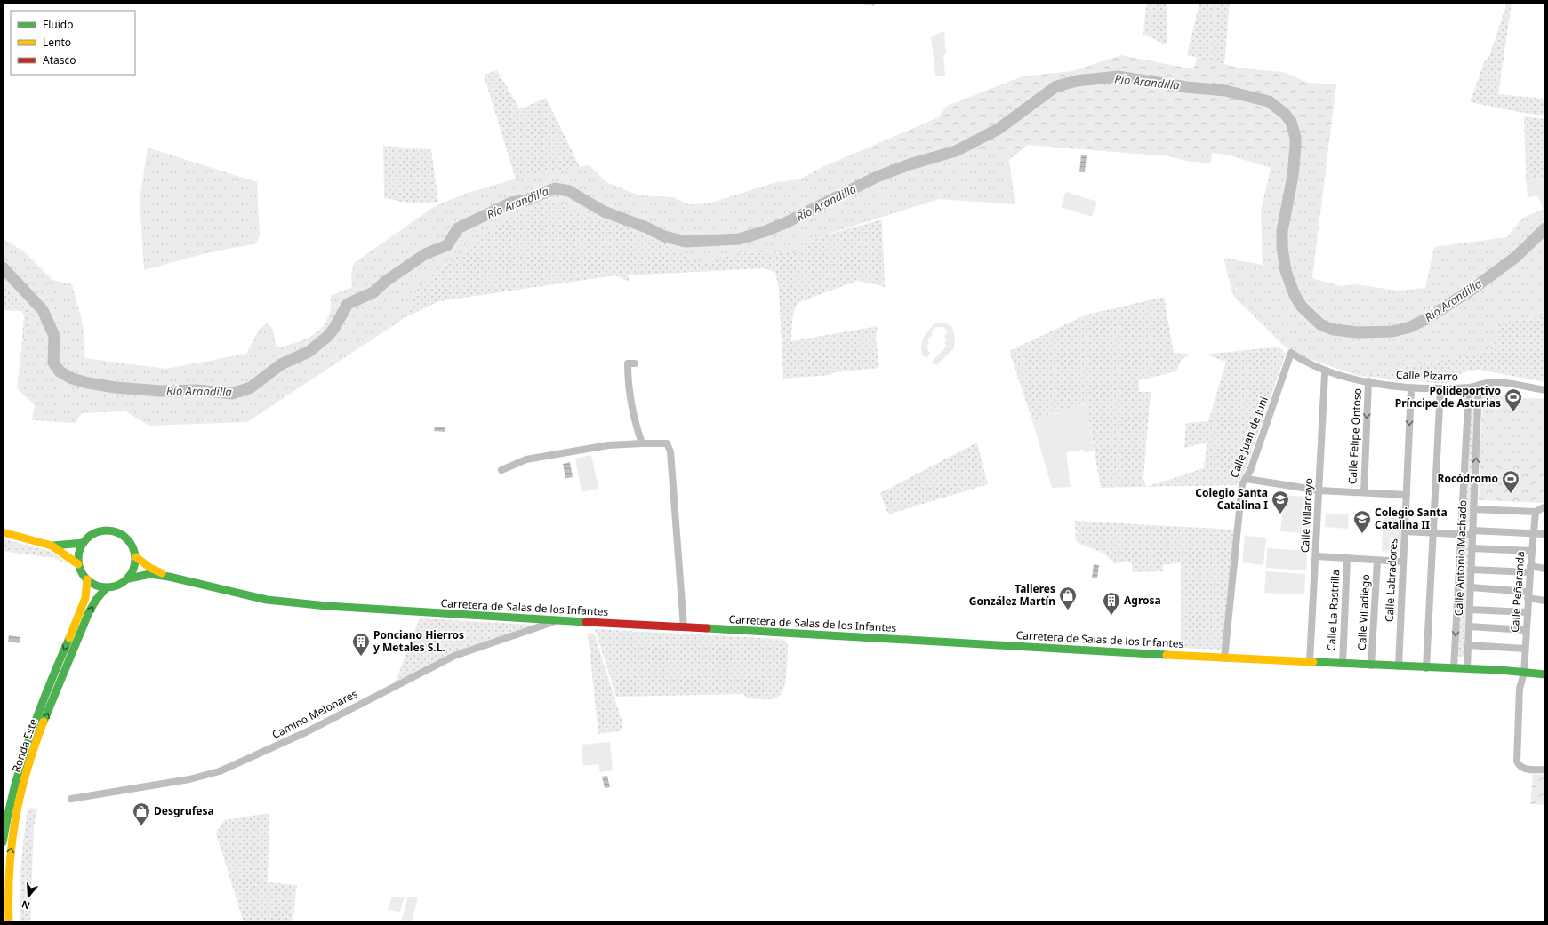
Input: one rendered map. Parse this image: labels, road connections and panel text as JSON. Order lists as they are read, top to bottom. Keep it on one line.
{"streets":{"main road":["Carretera de Salas de los Infantes","Ronda Este"],"street":["Calle Pizarro","Calle Felipe Ontoso","Calle Juan de Juni","Calle Villarcayo","Calle Antonio Machado","Calle Labradores","Calle Peñaranda","Calle La Rastrilla","Calle Villadiego","Camino Melonares"]},"crossings":[["Calle Pizarro","Calle Felipe Ontoso"],["Calle Pizarro","Calle Juan de Juni"],["Calle Pizarro","Calle Villarcayo"],["Calle Pizarro","Calle Antonio Machado"],["Calle Pizarro","Calle Labradores"],["Calle Juan de Juni","Carretera de Salas de los Infantes"],["Calle Villarcayo","Carretera de Salas de los Infantes"],["Calle Antonio Machado","Carretera de Salas de los Infantes"],["Calle Labradores","Carretera de Salas de los Infantes"],["Calle Peñaranda","Carretera de Salas de los Infantes"],["Carretera de Salas de los Infantes","Calle La Rastrilla"],["Carretera de Salas de los Infantes","Calle Villadiego"],["Carretera de Salas de los Infantes","Camino Melonares"],["Carretera de Salas de los Infantes","Ronda Este"]],"one_way":["Calle Felipe Ontoso"],"water":["Río Arandilla"],"places":{"sports":["Polideportivo Príncipe de Asturias","Rocódromo"],"school or university":["Colegio Santa Catalina I","Colegio Santa Catalina II"],"shop":["Talleres González Martín","Desgrufesa"],"building":["Agrosa","Ponciano Hierros y Metales S.L."]},"legend":["Fluido","Lento","Atasco"],"north":"bottom"}
